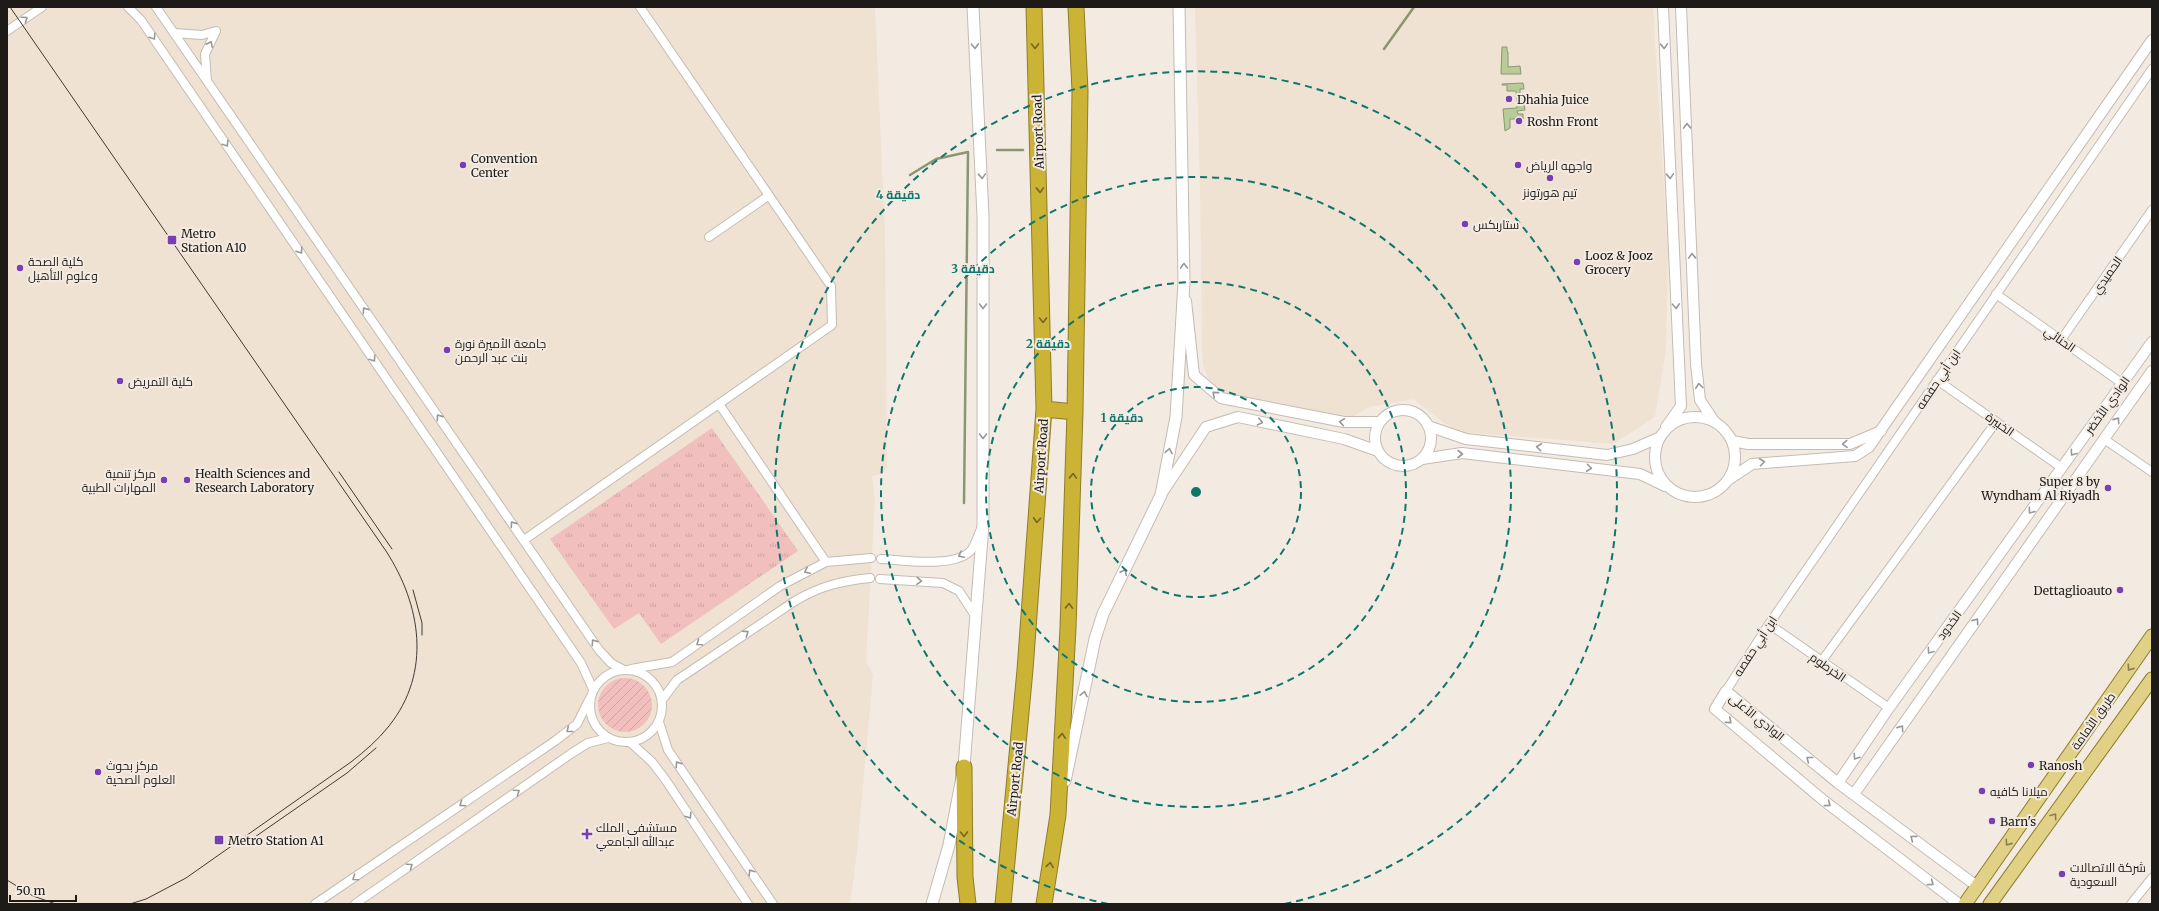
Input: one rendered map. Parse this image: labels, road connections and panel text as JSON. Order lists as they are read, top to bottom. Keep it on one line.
{"streets":{"highway":["Airport Road"],"main road":["طريق الثمامة"],"street":["الحميدي","الحنائي","ابن أبي حفصه","الوادي الأخضر","الخبيرة","الخدود","الخرطوم","الوادي الأعلى"]},"crossings":[["الحميدي","الحنائي"],["الحنائي","ابن أبي حفصه"],["الحنائي","الوادي الأخضر"],["ابن أبي حفصه","الخبيرة"],["ابن أبي حفصه","الخرطوم"],["ابن أبي حفصه","الوادي الأعلى"],["الوادي الأخضر","الخبيرة"],["الوادي الأخضر","الخدود"],["الخبيرة","الخدود"],["الخدود","الخرطوم"],["الخدود","الوادي الأعلى"],["الوادي الأعلى","طريق الثمامة"]],"places":{"other":["Dhahia Juice","Roshn Front","Convention Center","واجهه الرياض","تيم هورتونز","ستاربكس","Looz & Jooz Grocery","كلية الصحة وعلوم التأهيل","جامعة الأميرة نورة بنت عبد الرحمن","كلية التمريض","مركز تنمية المهارات الطبية","Health Sciences and Research Laboratory","Super 8 by Wyndham Al Riyadh","Dettaglioauto","Ranosh","مركز بحوث العلوم الصحية","ميلانا كافيه","Barn's","شركة الاتصالات السعودية"],"transit":["Metro Station A10","Metro Station A1"],"health":["مستشفى الملك عبدالله الجامعي"]},"scale_bar":"50 m","rings":["4 دقيقة","3 دقيقة","2 دقيقة","1 دقيقة"]}
